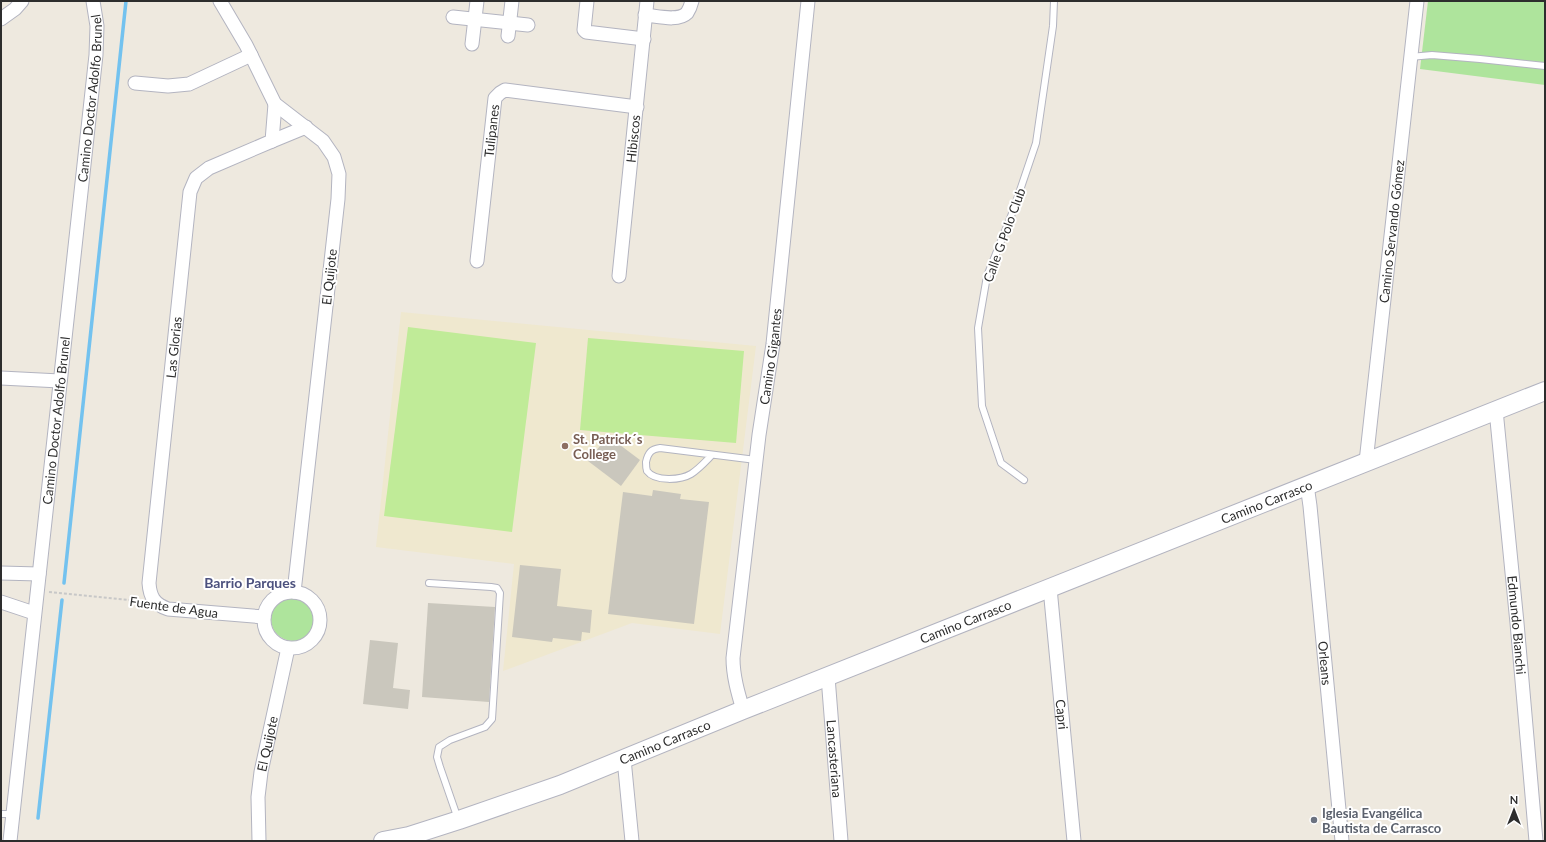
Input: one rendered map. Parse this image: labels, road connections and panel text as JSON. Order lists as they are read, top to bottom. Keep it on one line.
{"streets":{"main road":["Camino Carrasco"],"street":["Camino Doctor Adolfo Brunel","Tulipanes","Hibiscos","Camino Servando Gómez","El Quijote","Las Glorias","Camino Gigantes","Fuente de Agua","Edmundo Bianchi","Orleans","Capri","Lancasteriana"],"lane":["Calle G Polo Club"]},"crossings":[["Camino Doctor Adolfo Brunel","Fuente de Agua"],["Tulipanes","Hibiscos"],["Camino Servando Gómez","Camino Carrasco"],["El Quijote","Las Glorias"],["El Quijote","Fuente de Agua"],["Las Glorias","Fuente de Agua"],["Camino Gigantes","Camino Carrasco"],["Camino Carrasco","Edmundo Bianchi"],["Camino Carrasco","Orleans"],["Camino Carrasco","Capri"],["Camino Carrasco","Lancasteriana"]],"districts":["Barrio Parques"],"places":["St. Patrick´s College","Iglesia Evangélica Bautista de Carrasco"],"north":"top"}
